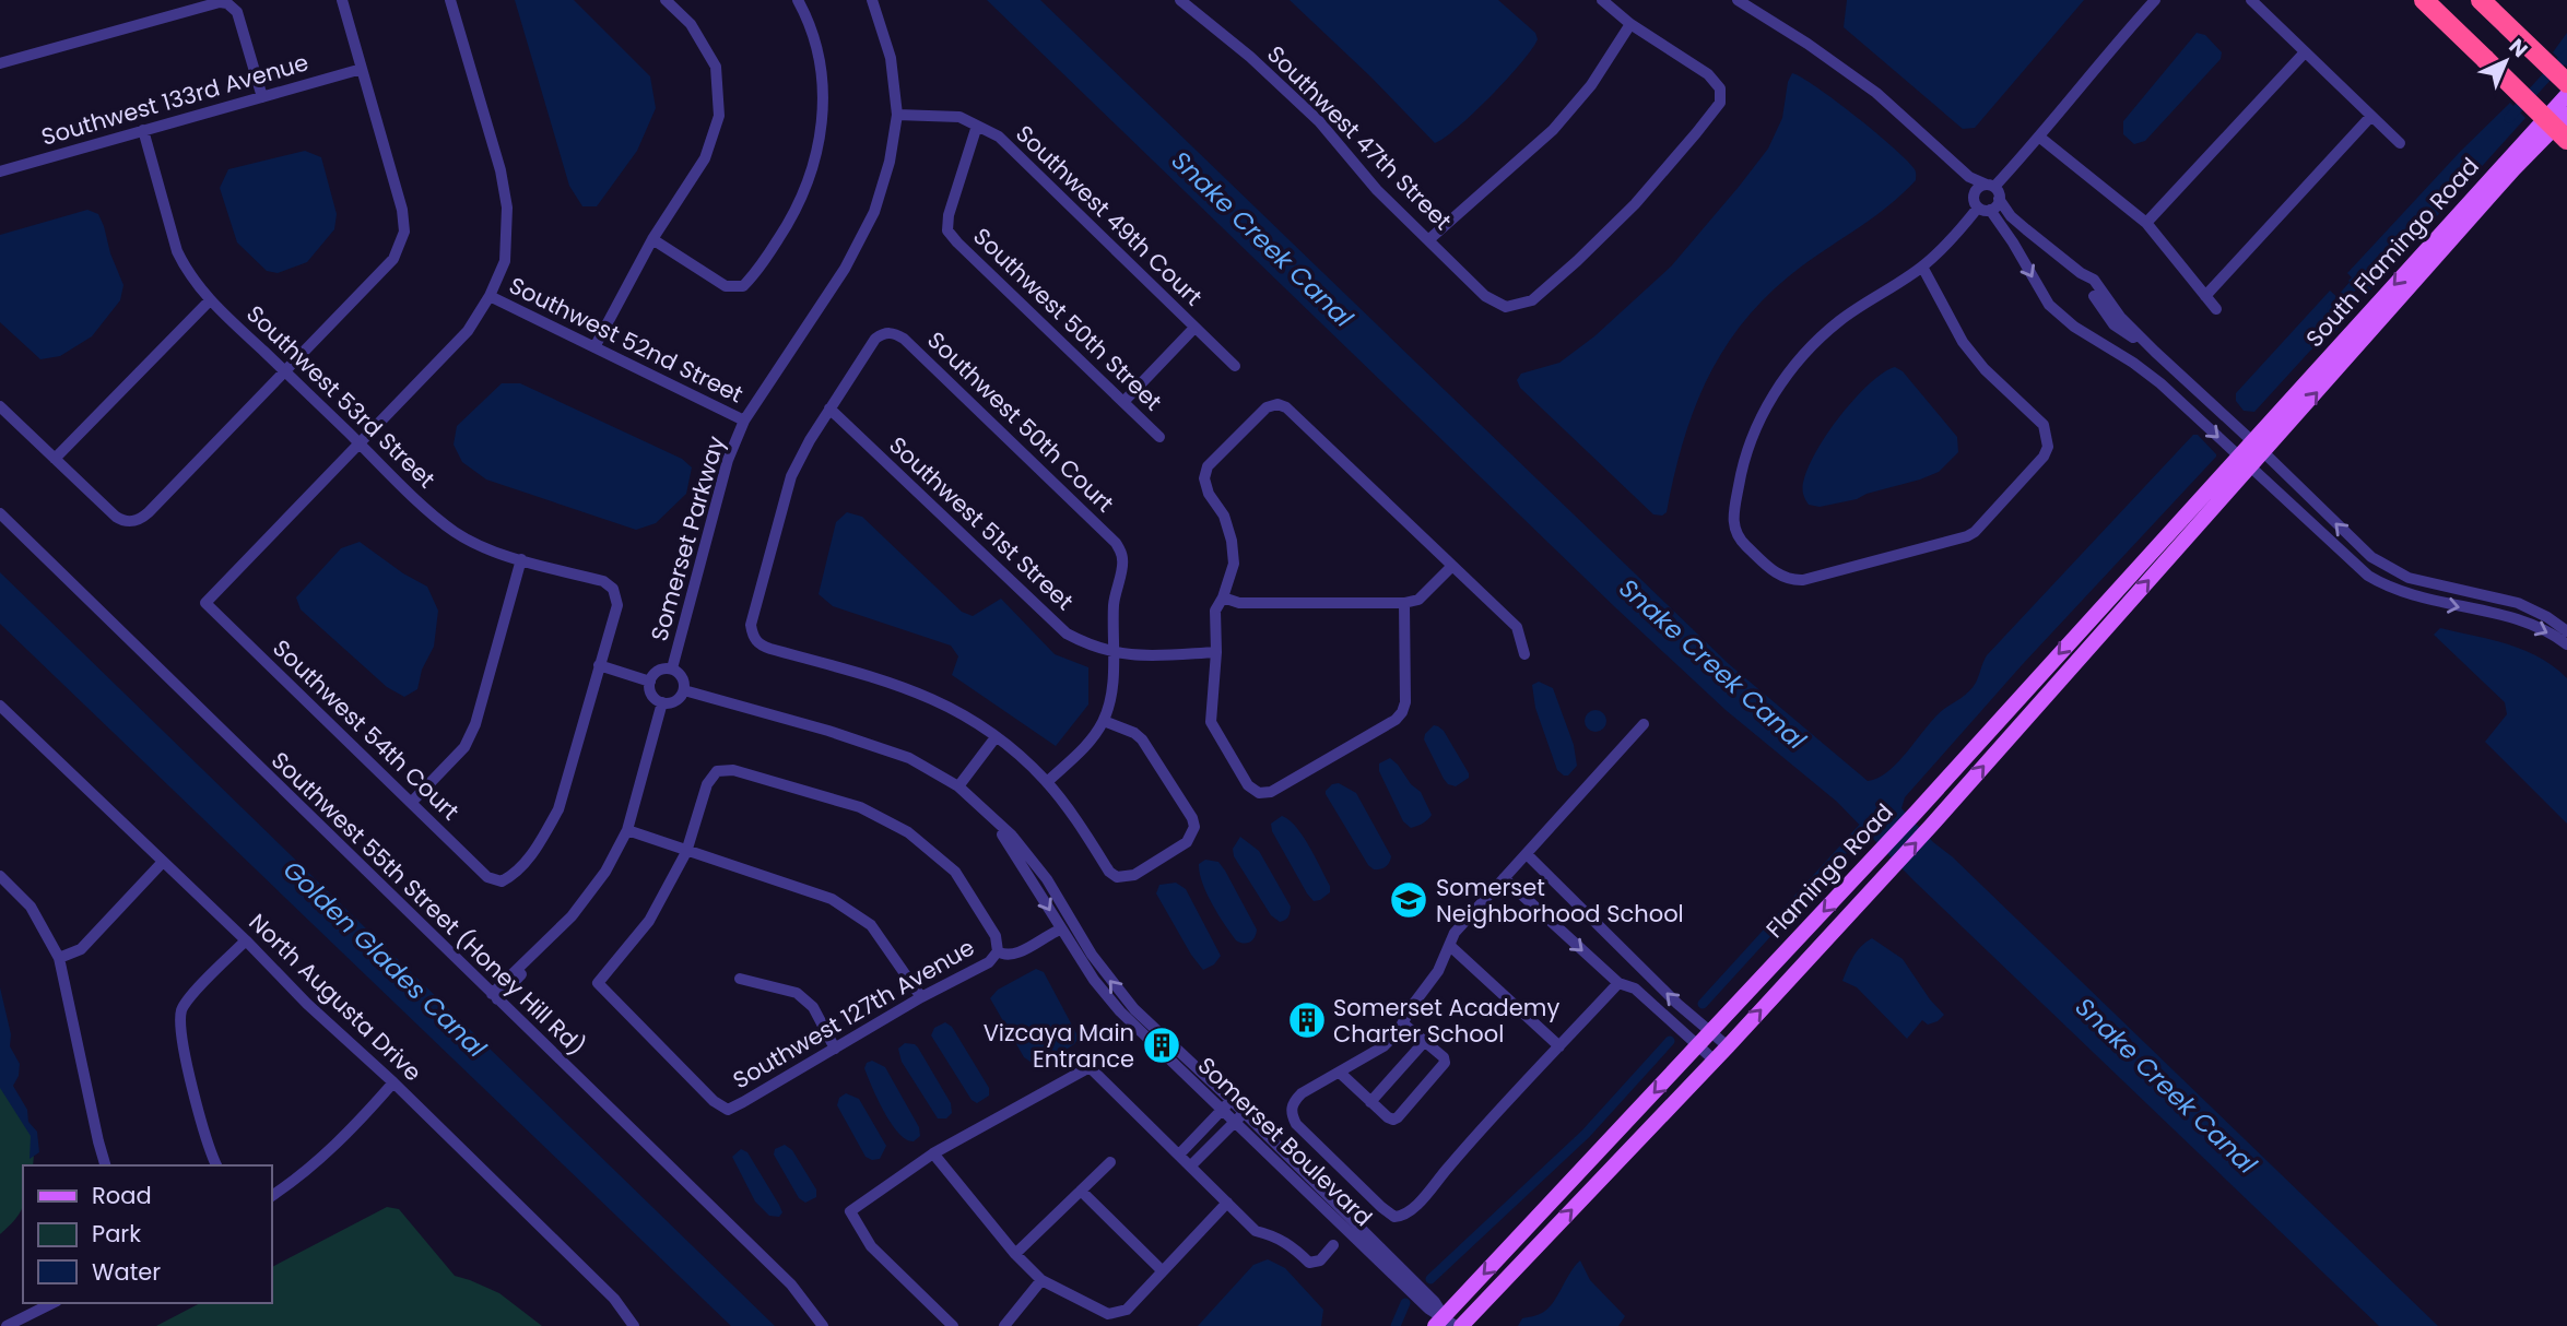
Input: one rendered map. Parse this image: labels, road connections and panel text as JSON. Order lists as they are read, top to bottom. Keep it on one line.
{"streets":{"main road":["South Flamingo Road","Flamingo Road"],"street":["Southwest 133rd Avenue","Southwest 47th Street","Southwest 49th Court","Southwest 50th Street","Southwest 52nd Street","Southwest 53rd Street","Southwest 50th Court","Southwest 51st Street","Somerset Parkway","Southwest 54th Court","Southwest 55th Street (Honey Hill Rd)","North Augusta Drive","Southwest 127th Avenue","Somerset Boulevard"]},"crossings":[["Southwest 133rd Avenue","Southwest 53rd Street"],["Southwest 49th Court","Southwest 50th Street"],["Southwest 49th Court","Somerset Parkway"],["South Flamingo Road","Flamingo Road"],["Southwest 52nd Street","Somerset Parkway"],["Southwest 53rd Street","Southwest 54th Court"],["Southwest 50th Court","Southwest 51st Street"],["Somerset Parkway","Somerset Boulevard"],["Flamingo Road","Somerset Boulevard"]],"water":["Snake Creek Canal","Golden Glades Canal"],"places":{"school or university":["Somerset Neighborhood School"],"building":["Somerset Academy Charter School","Vizcaya Main Entrance"]},"legend":["Road","Park","Water"],"north":"top right"}
